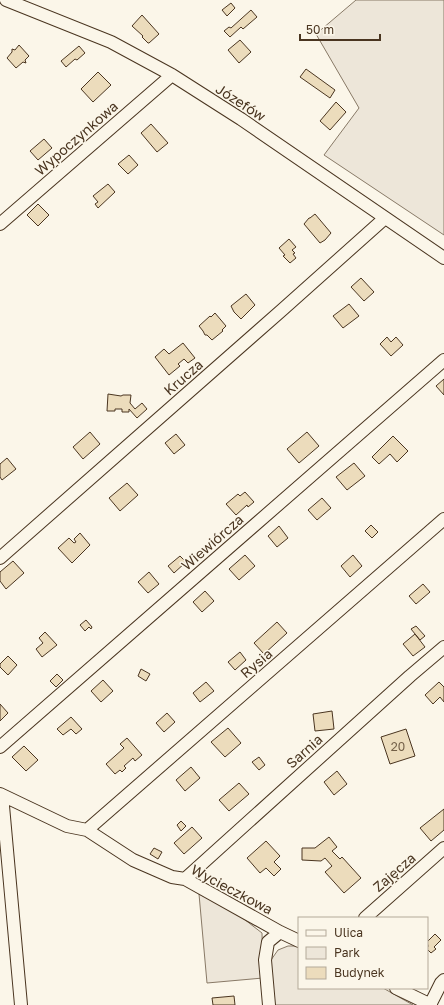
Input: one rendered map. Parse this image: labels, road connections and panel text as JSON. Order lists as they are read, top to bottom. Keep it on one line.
{"streets":{"street":["Józefów","Wypoczynkowa","Krucza","Wiewiórcza","Rysia","Sarnia","Zajęcza","Wycieczkowa"]},"crossings":[["Józefów","Wypoczynkowa"],["Józefów","Krucza"],["Rysia","Wycieczkowa"],["Sarnia","Wycieczkowa"]],"house_numbers":["20"],"legend":["Ulica","Park","Budynek"],"scale_bar":"50 m"}
